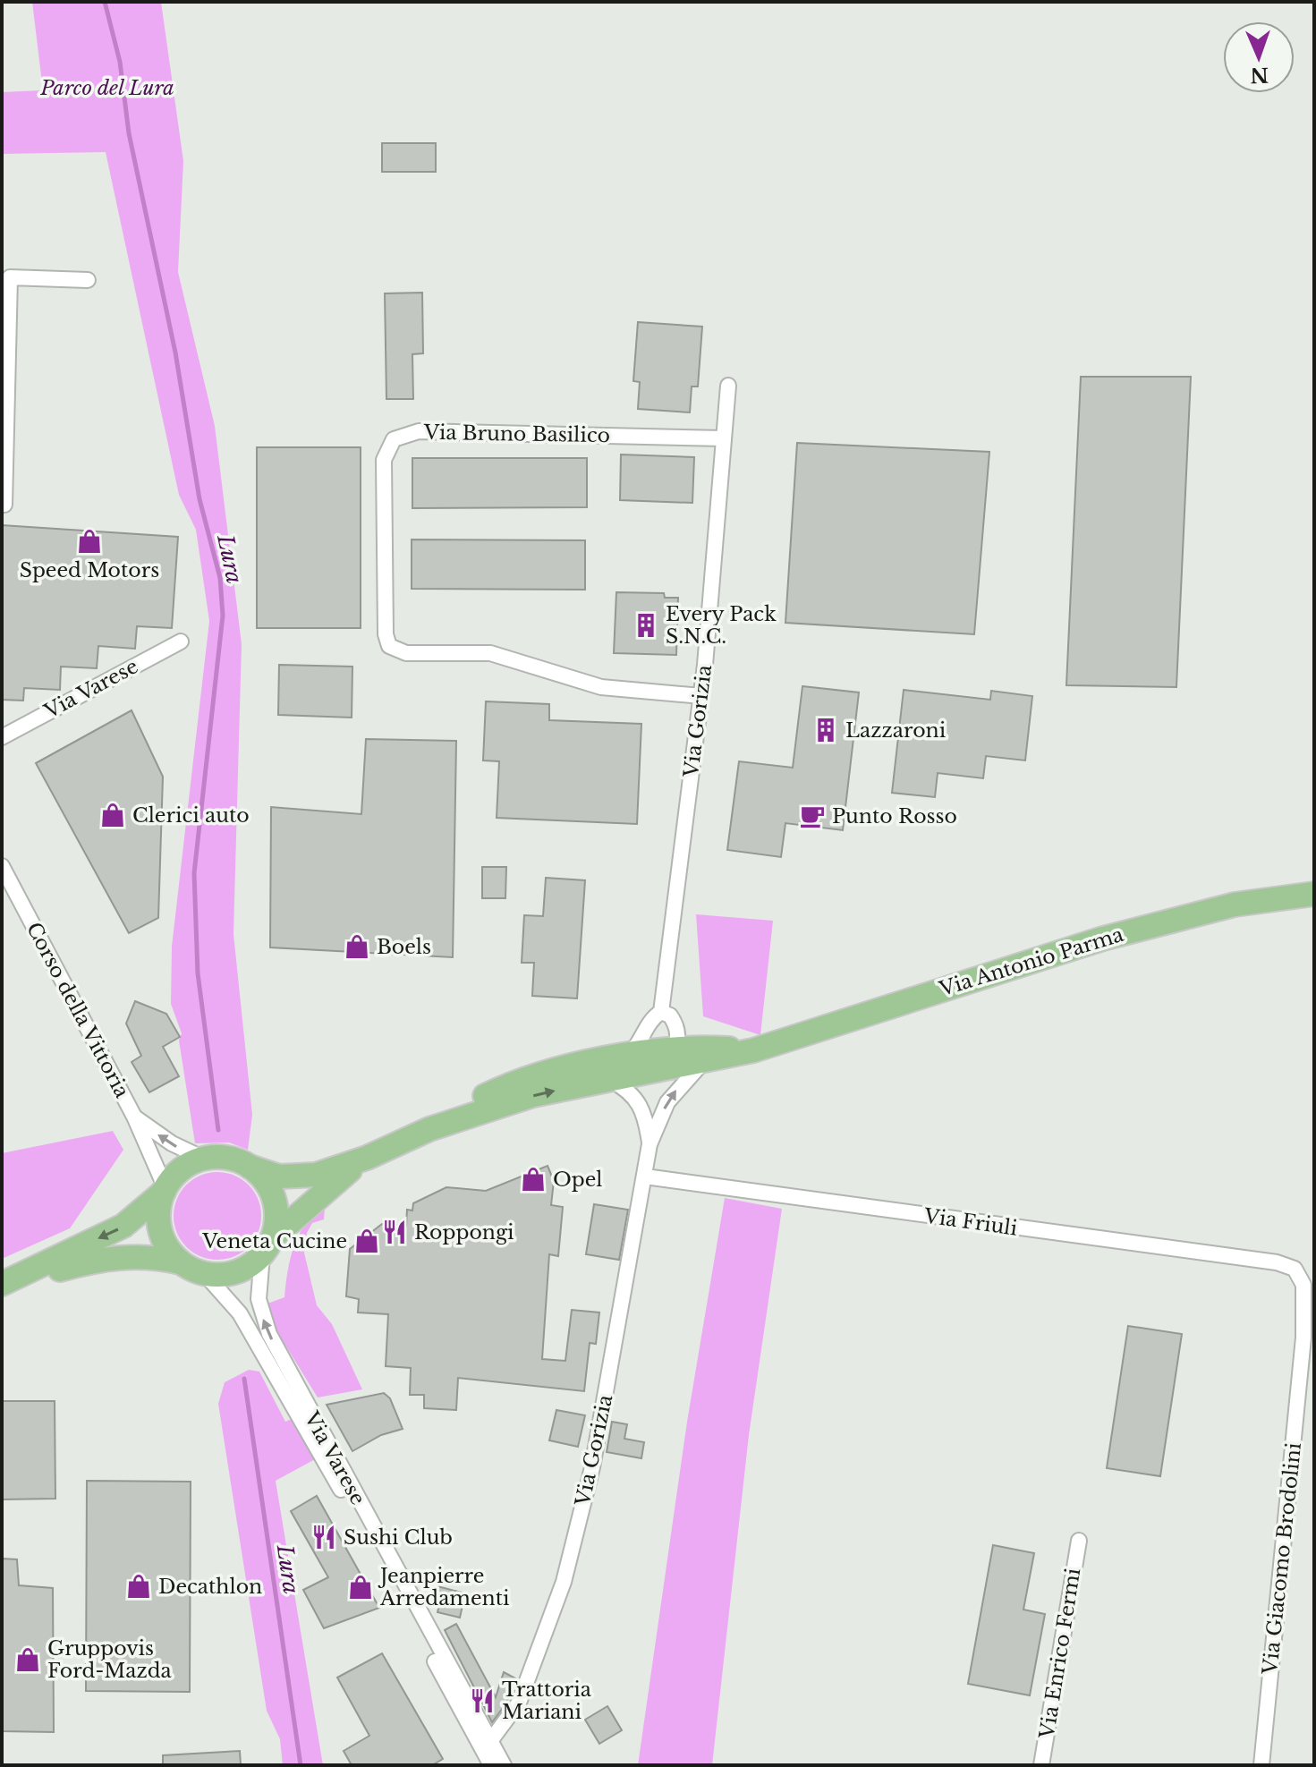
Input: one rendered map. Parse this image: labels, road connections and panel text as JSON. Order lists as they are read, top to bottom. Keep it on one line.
{"streets":{"main road":["Via Antonio Parma"],"street":["Via Bruno Basilico","Via Varese","Via Gorizia","Corso della Vittoria","Via Friuli","Via Giacomo Brodolini","Via Enrico Fermi"]},"crossings":[["Via Bruno Basilico","Via Gorizia"],["Via Varese","Via Gorizia"],["Via Varese","Via Antonio Parma"],["Via Varese","Corso della Vittoria"],["Via Gorizia","Via Antonio Parma"],["Via Gorizia","Via Friuli"],["Via Antonio Parma","Corso della Vittoria"],["Via Friuli","Via Giacomo Brodolini"]],"water":["Lura"],"parks":["Parco del Lura"],"places":{"shop":["Speed Motors","Clerici auto","Boels","Opel","Veneta Cucine","Decathlon","Jeanpierre Arredamenti","Gruppovis Ford-Mazda"],"building":["Every Pack S.N.C.","Lazzaroni"],"cafe":["Punto Rosso"],"restaurant":["Roppongi","Sushi Club","Trattoria Mariani"]},"north":"bottom"}
